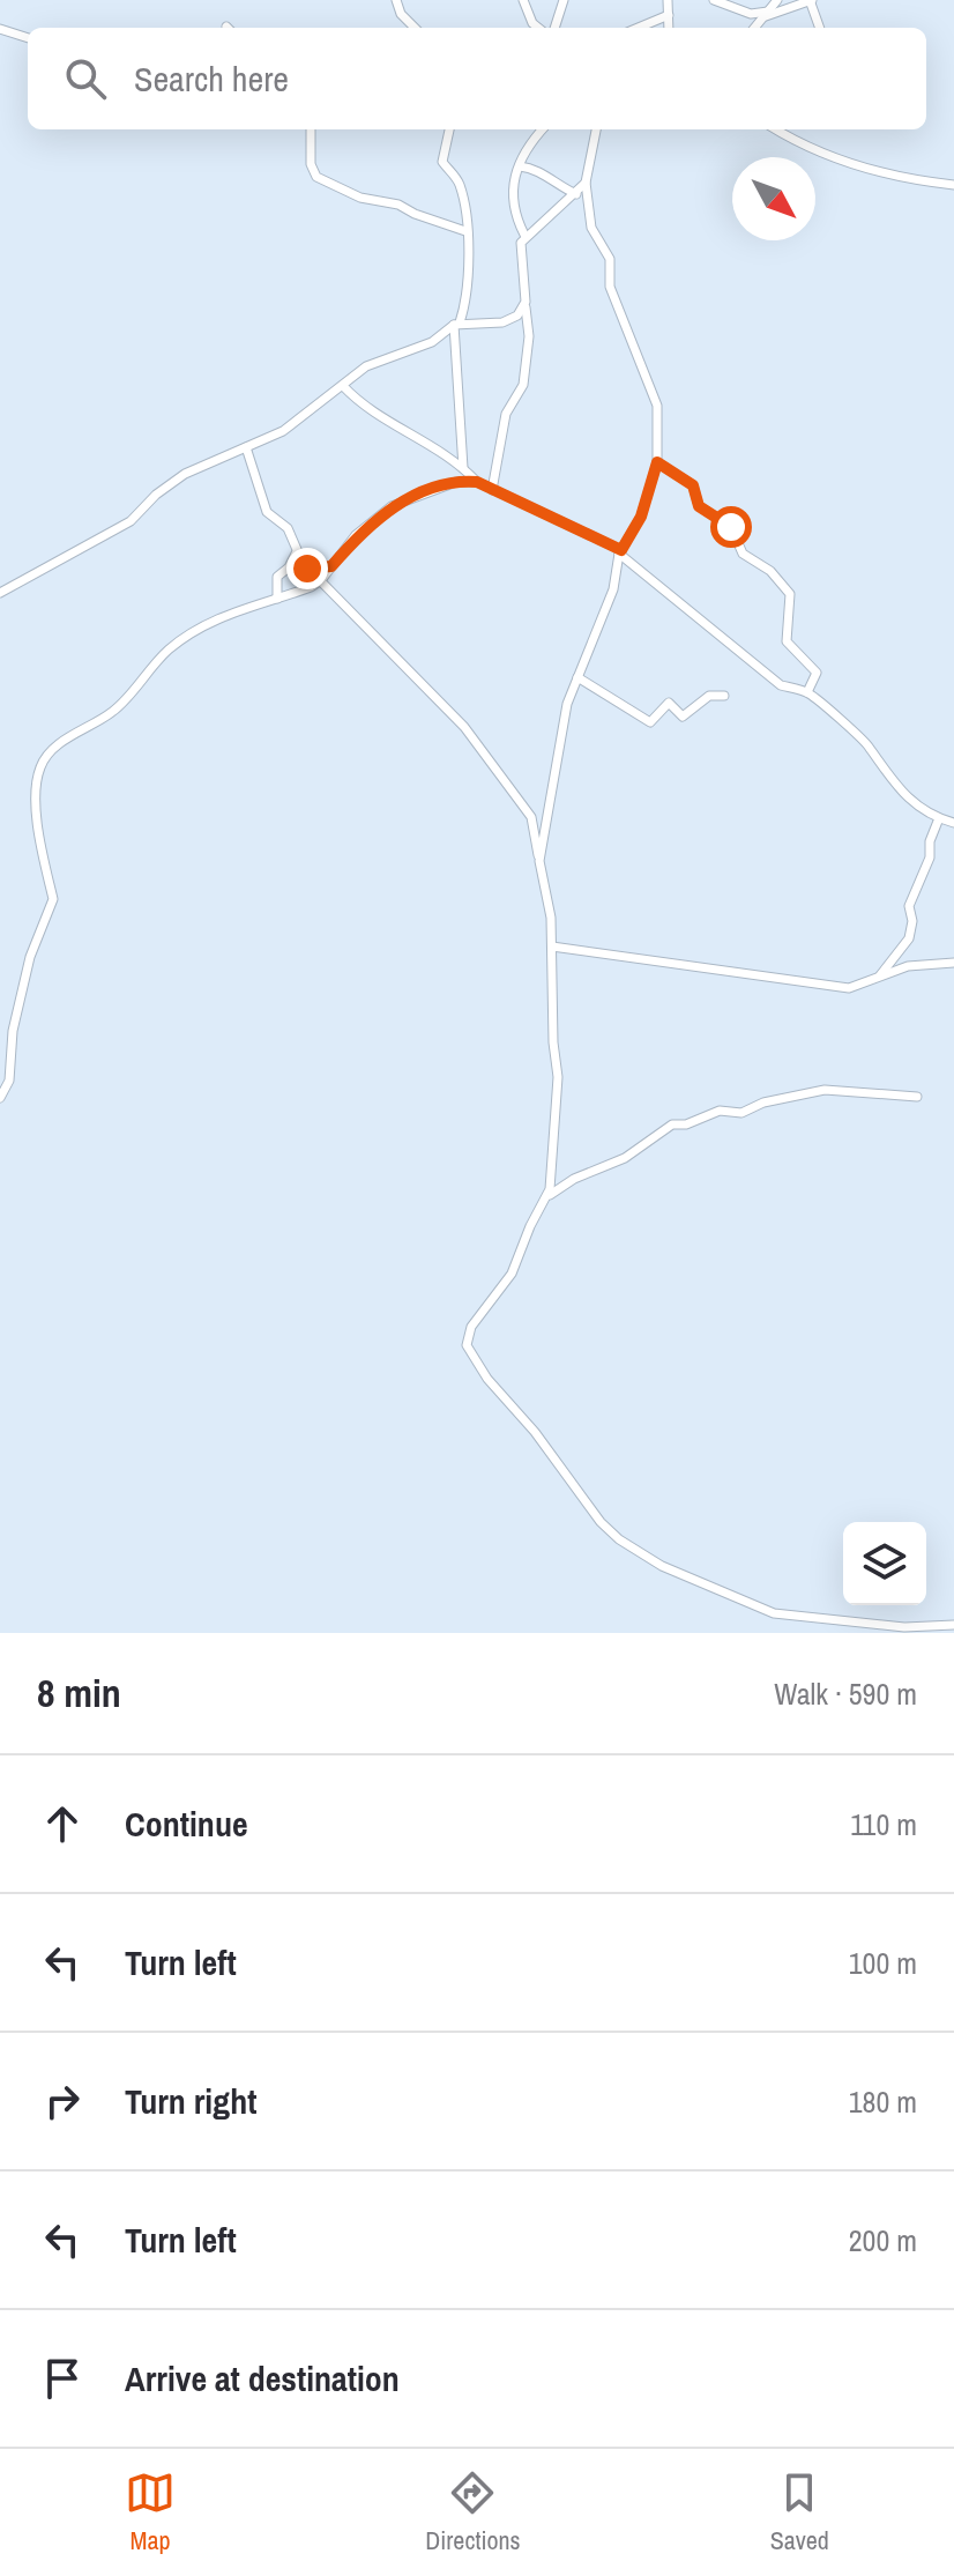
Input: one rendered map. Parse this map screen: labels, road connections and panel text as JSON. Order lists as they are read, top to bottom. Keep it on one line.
{"north":"bottom right","page":{"search":"Search here","heading":["8 min","Walk · 590 m"],"list":[["Continue","110 m"],["Turn left","100 m"],["Turn right","180 m"],["Turn left","200 m"],"Arrive at destination"],"nav":["Map","Directions","Saved"]}}
